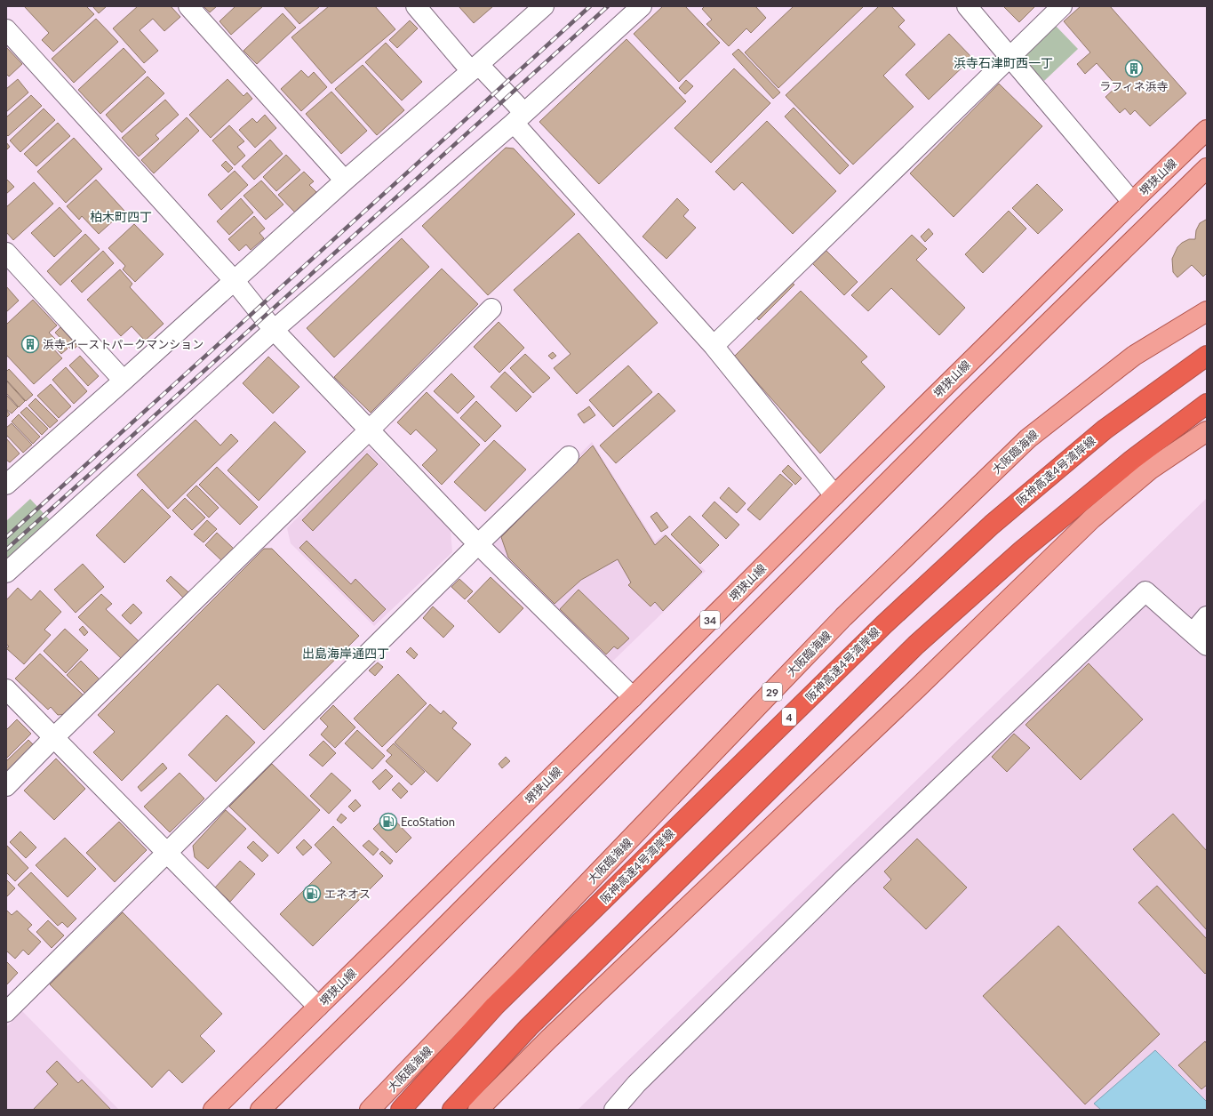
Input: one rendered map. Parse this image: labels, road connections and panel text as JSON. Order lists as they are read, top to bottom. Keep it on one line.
{"streets":{"highway":["阪神高速4号湾岸線","4"],"main road":["堺狭山線","大阪臨海線","34","29"]},"districts":["浜寺石津町西一丁","柏木町四丁","出島海岸通四丁"],"places":{"building":["ラフィネ浜寺","浜寺イーストパークマンション"],"fuel station":["EcoStation","エネオス"]}}
